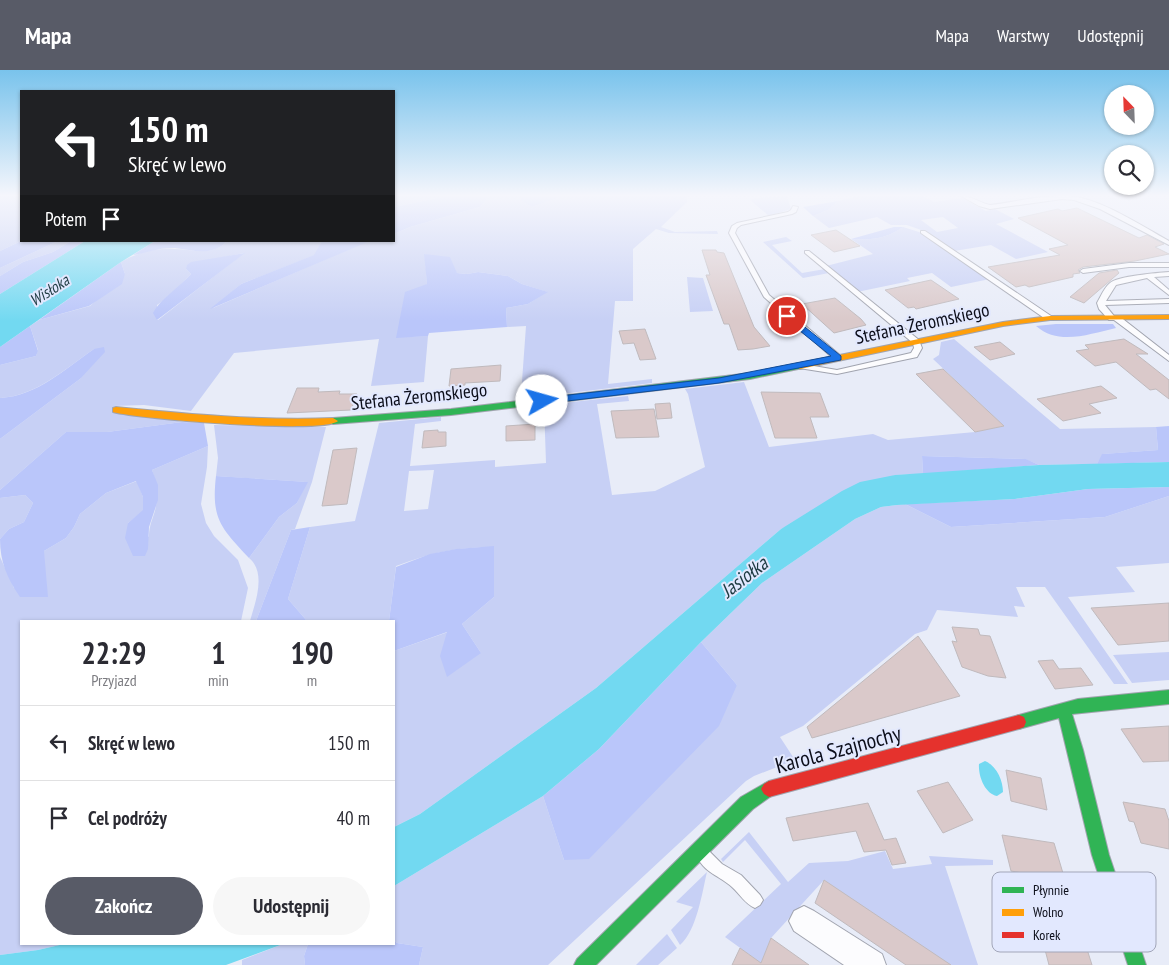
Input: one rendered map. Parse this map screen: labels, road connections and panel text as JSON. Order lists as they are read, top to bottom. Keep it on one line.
{"streets":{"street":["Stefana Żeromskiego","Karola Szajnochy"]},"water":["Wisłoka","Jasiołka"],"legend":["Płynnie","Wolno","Korek"],"north":"top left","page":{"header":"Mapa","nav":["Mapa","Warstwy","Udostępnij"],"turn":["150 m","Skręć w lewo"],"then":"Potem","eta":["22:29","Przyjazd","1","min","190","m"],"list":[{"name":"Skręć w lewo","value":"150 m"},{"name":"Cel podróży","value":"40 m"}],"buttons":["Zakończ","Udostępnij"]}}
